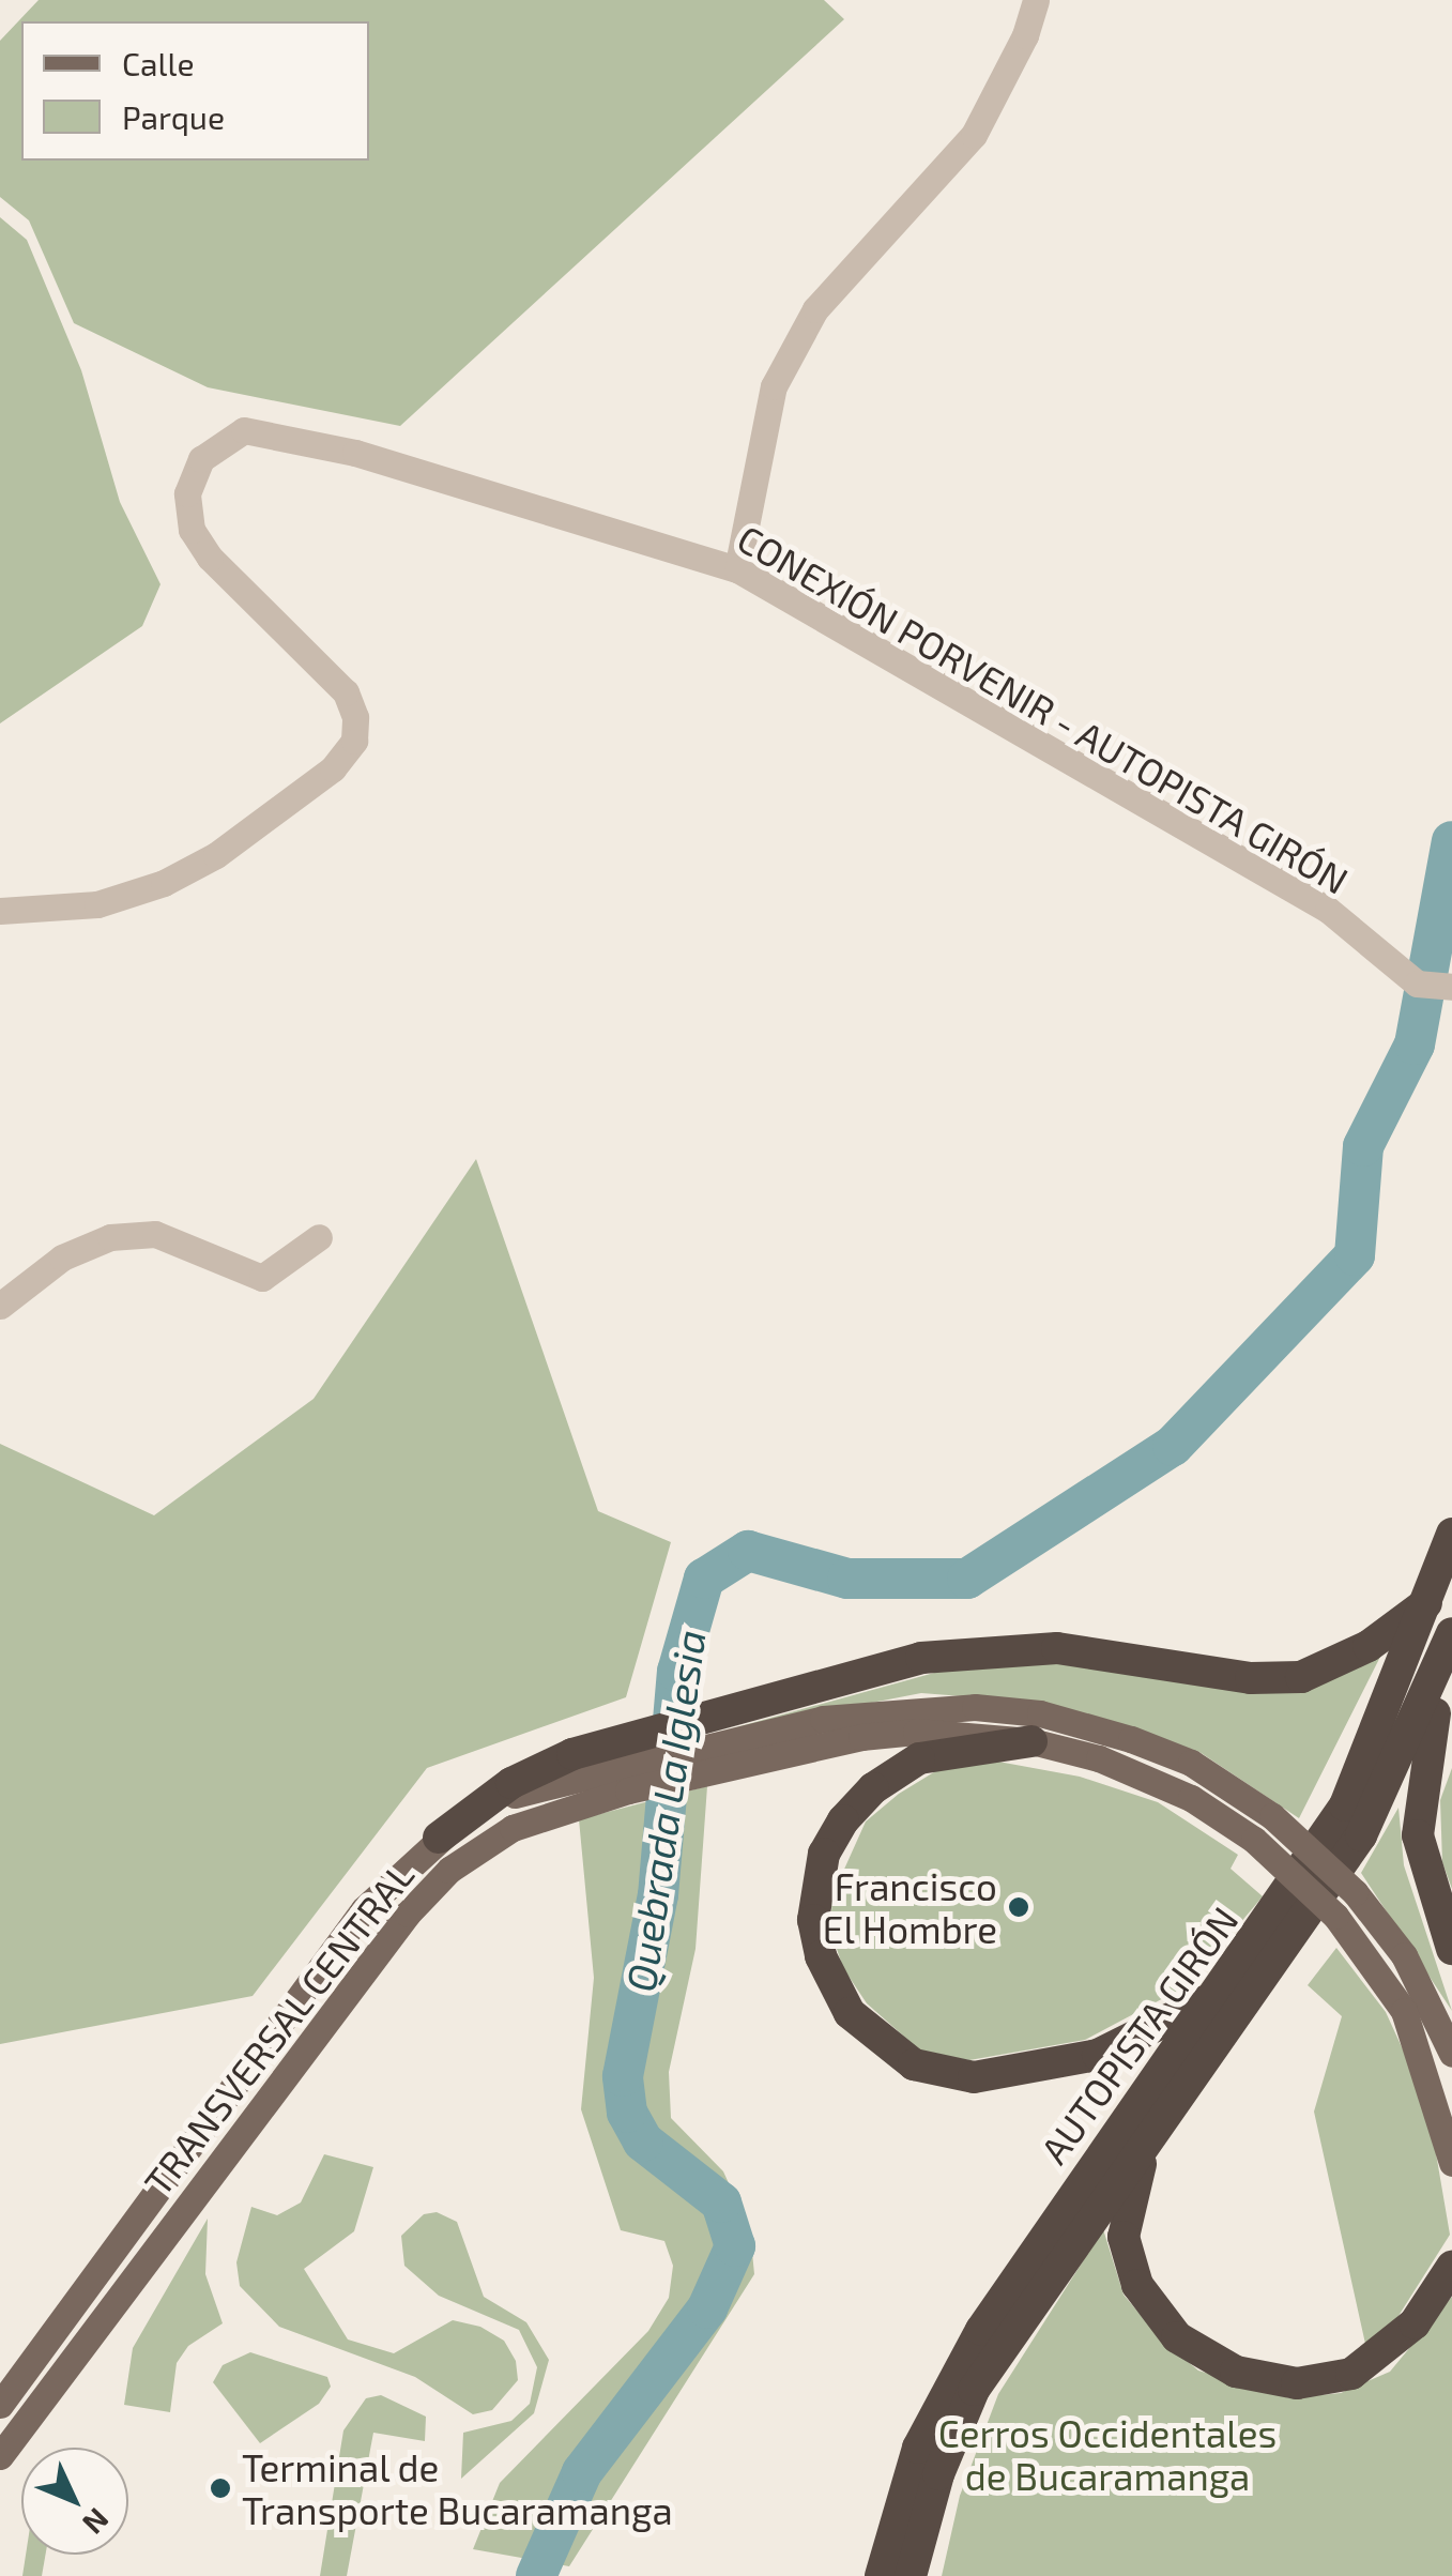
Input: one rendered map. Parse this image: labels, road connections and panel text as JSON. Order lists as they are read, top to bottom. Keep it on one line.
{"streets":{"highway":["AUTOPISTA GIRÓN"],"main road":["TRANSVERSAL CENTRAL"],"street":["CONEXIÓN PORVENIR - AUTOPISTA GIRÓN"]},"water":["Quebrada La Iglesia"],"parks":["Cerros Occidentales de Bucaramanga"],"places":["Francisco El Hombre","Terminal de Transporte Bucaramanga"],"legend":["Calle","Parque"],"north":"bottom right"}
